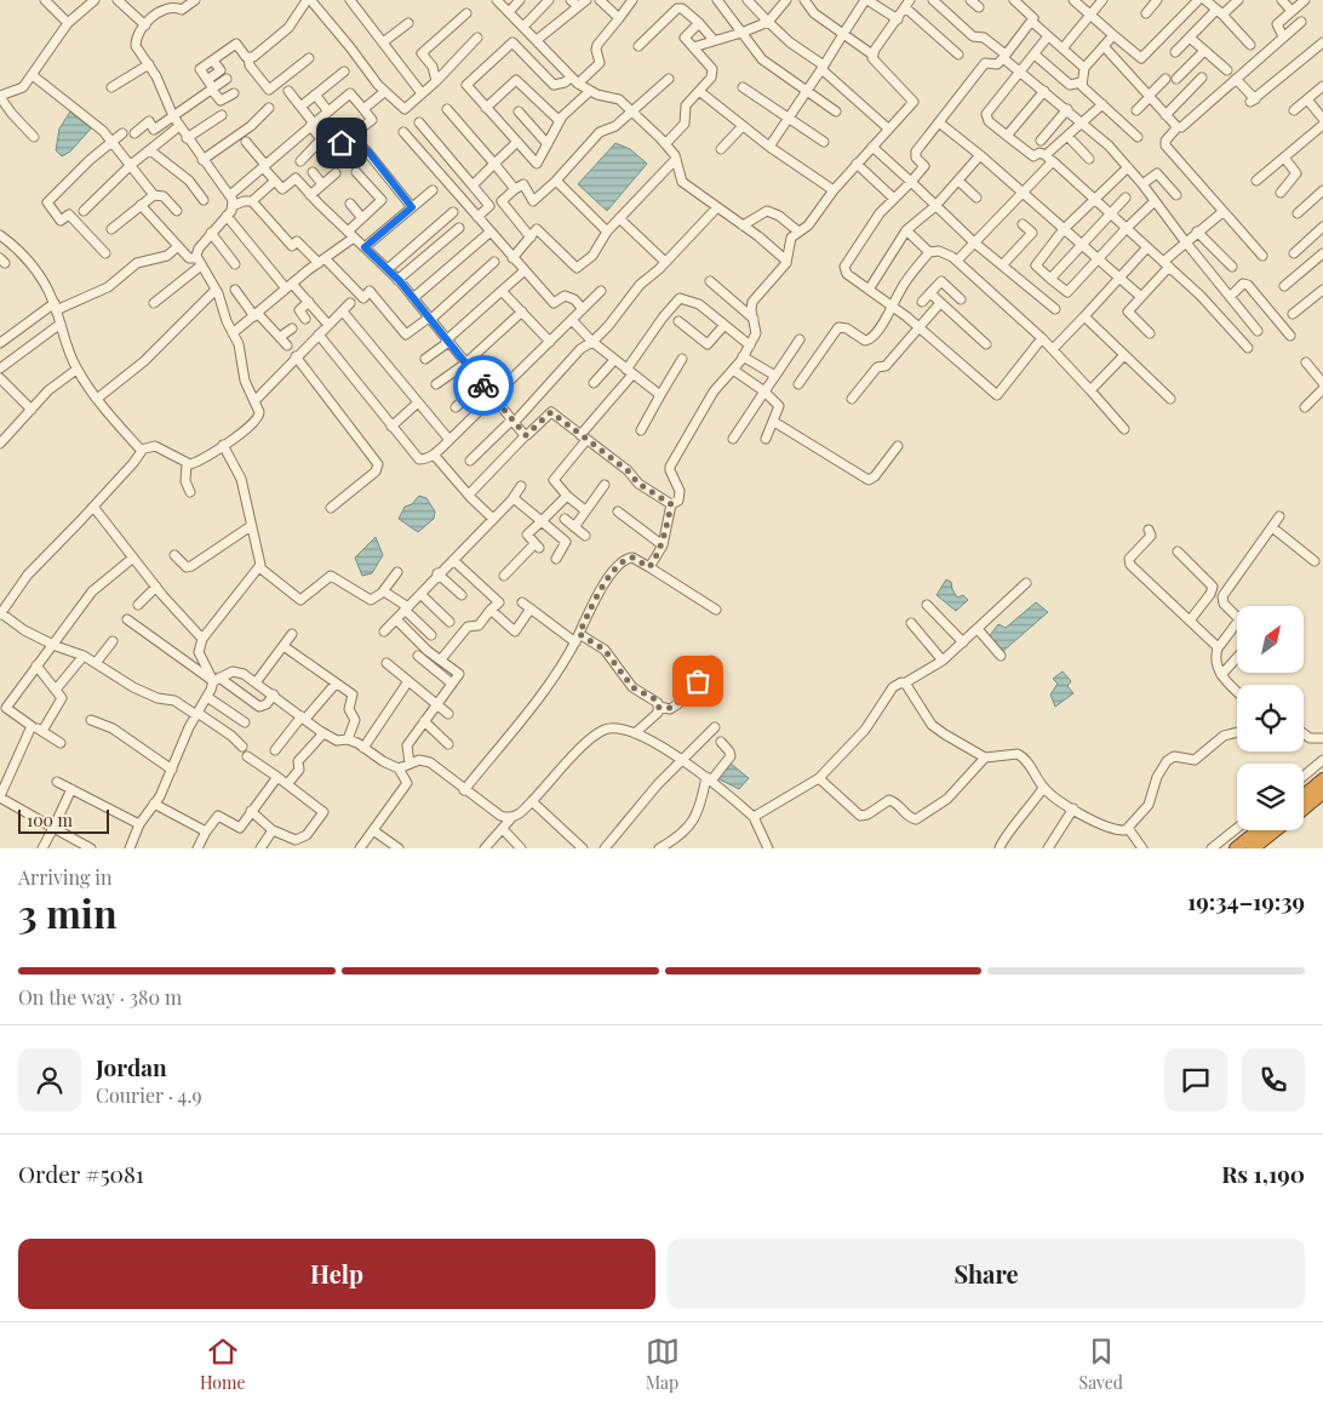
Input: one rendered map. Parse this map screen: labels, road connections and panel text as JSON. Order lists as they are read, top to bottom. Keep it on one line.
{"scale_bar":"100 m","north":"top right","page":{"scale":"100 m","heading":["3 min","Arriving in","19:34–19:39"],"panel":["Jordan","Courier · 4.9","Order #5081","Rs 1,190"],"bar":"On the way · 380 m","buttons":["Help","Share"],"tabs":["Home","Map","Saved"]}}
